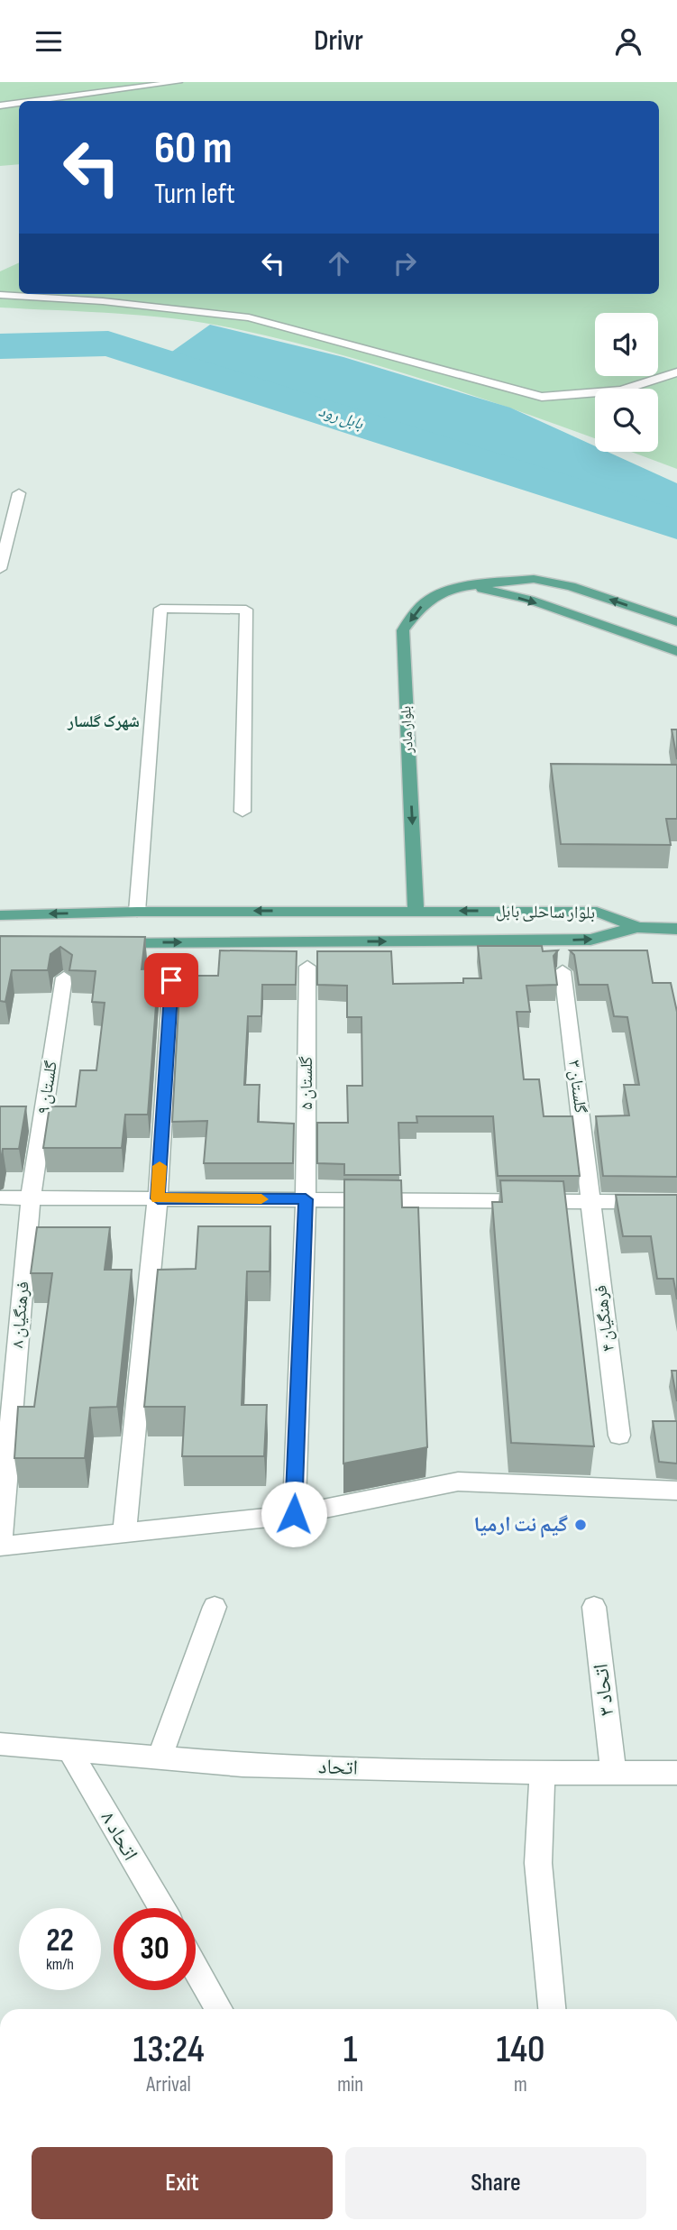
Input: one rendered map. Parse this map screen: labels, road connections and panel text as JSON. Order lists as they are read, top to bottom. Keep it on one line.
{"streets":{"main road":["بلوار مادر","بلوار ساحلی بابل"],"street":["گلستان ۵","گلستان ۳","گلستان ۹","فرهنگیان ۸","فرهنگیان ۴","اتحاد ۳","اتحاد","اتحاد ۸"]},"crossings":[["بلوار مادر","بلوار ساحلی بابل"],["گلستان ۳","فرهنگیان ۴"],["گلستان ۹","فرهنگیان ۸"],["اتحاد ۳","اتحاد"],["اتحاد","اتحاد ۸"]],"districts":["شهرک گلسار"],"water":["بابل رود"],"places":["گیم نت ارمیا"],"page":{"header":"Drivr","turn":["60 m","Turn left"],"speed":"22 km/h","limit":"30","eta":["13:24","Arrival","1","min","140","m"],"buttons":["Exit","Share"]}}
